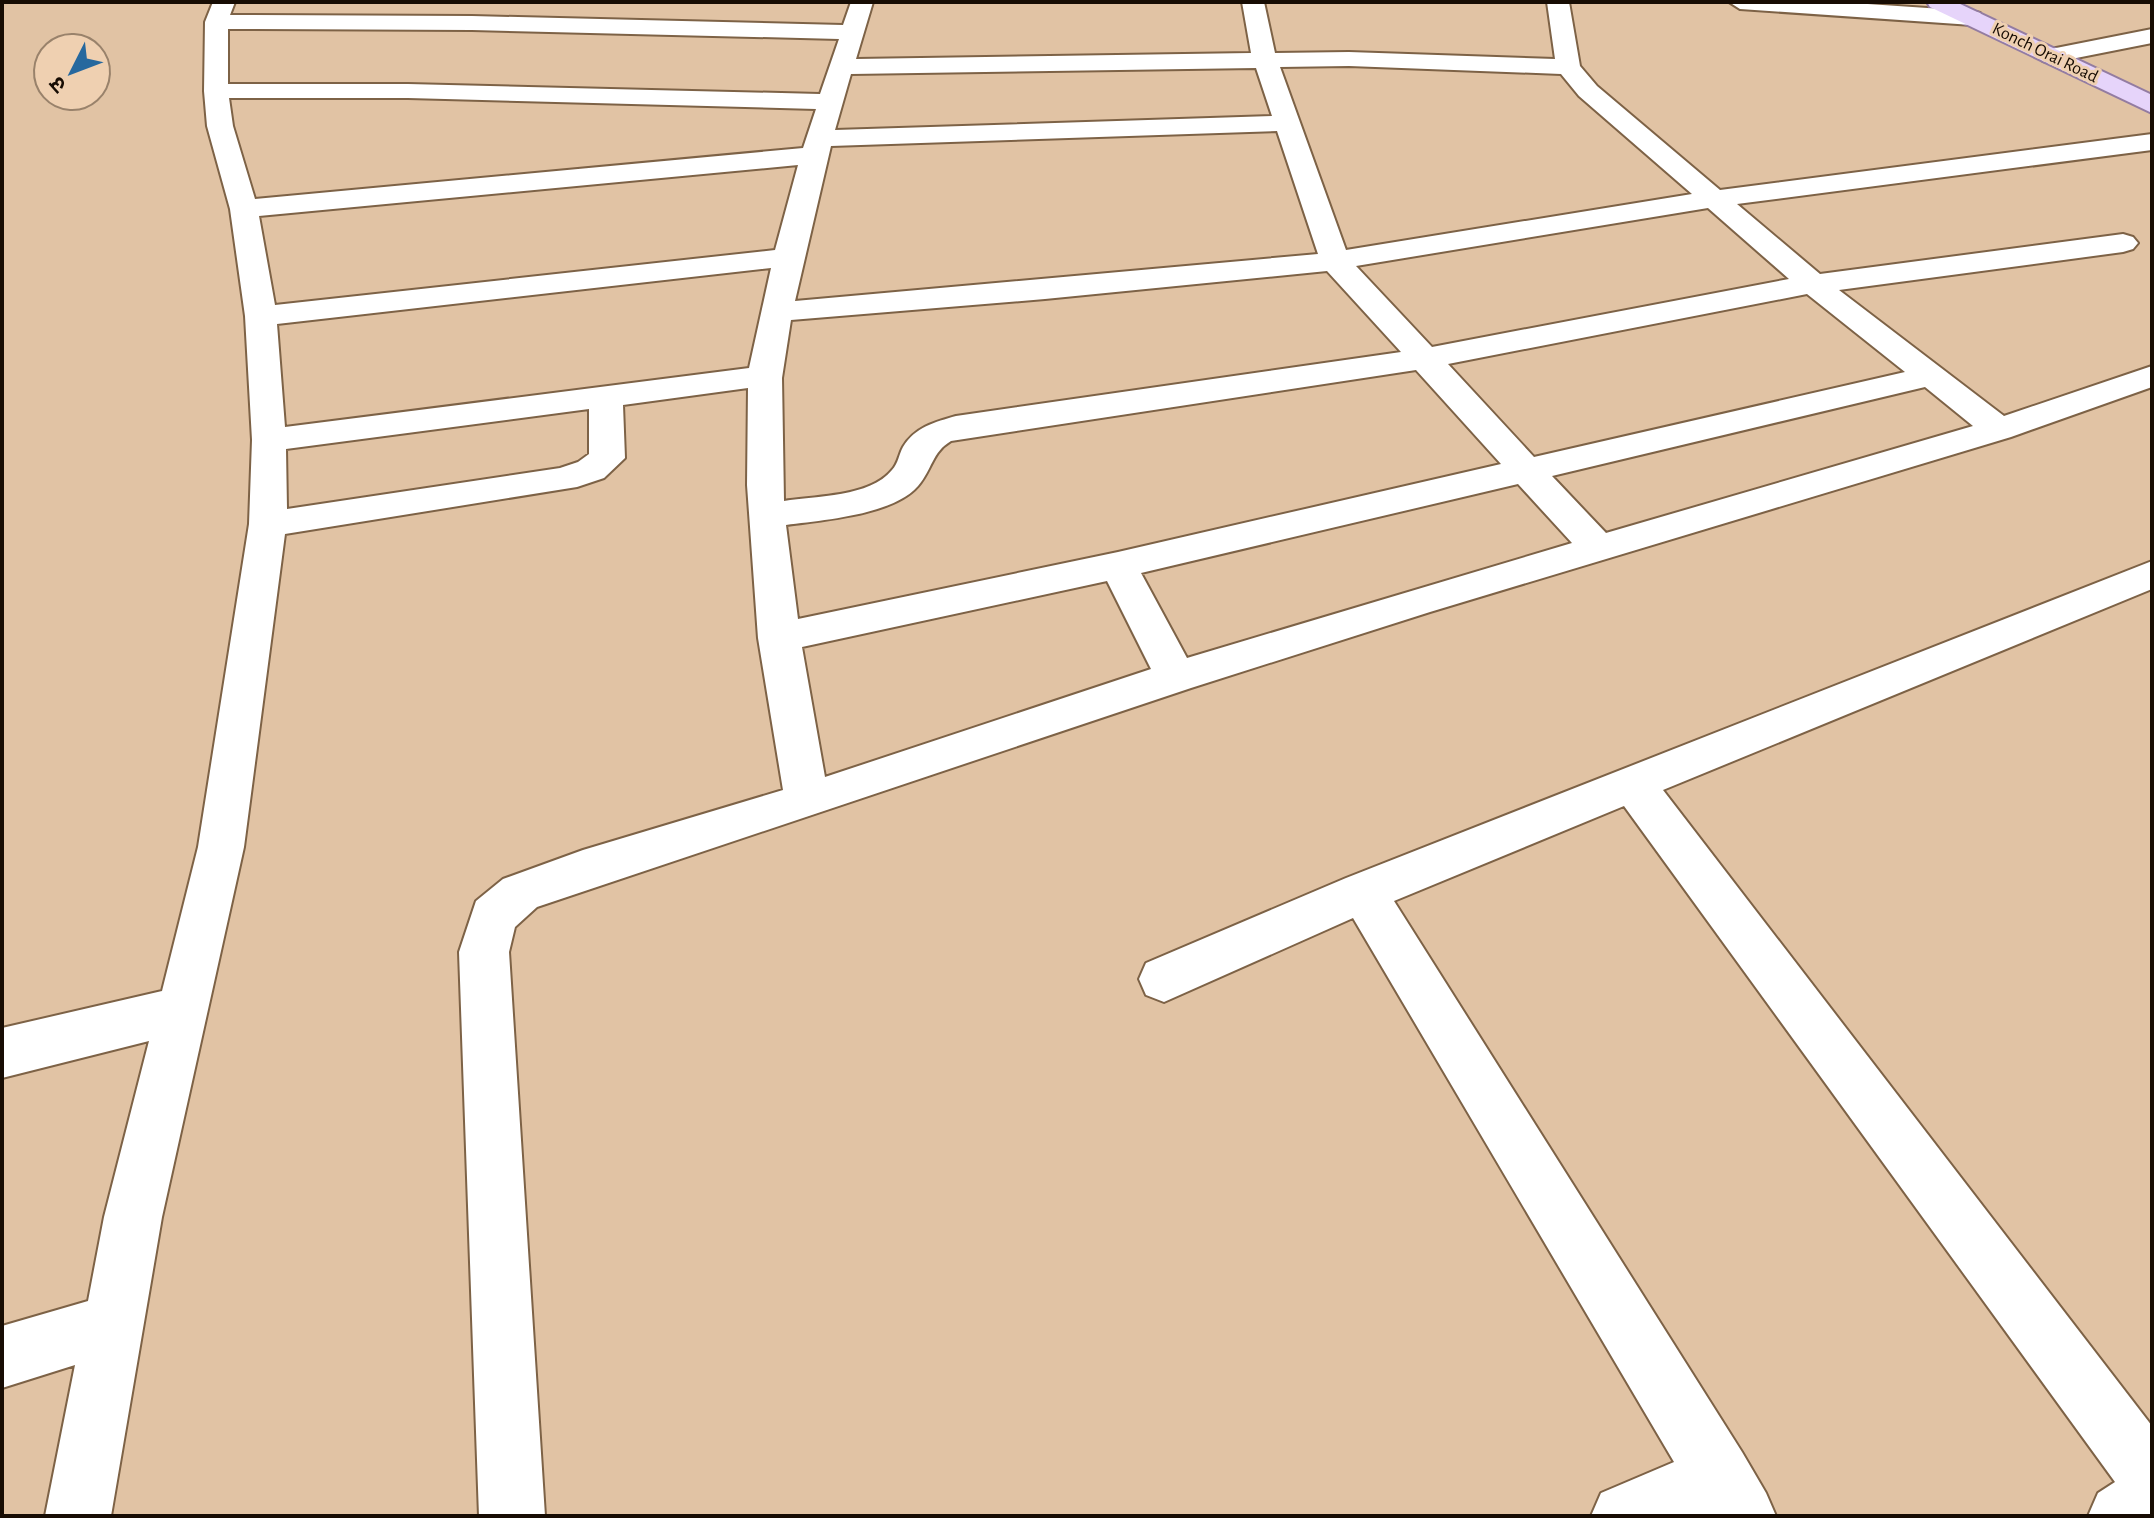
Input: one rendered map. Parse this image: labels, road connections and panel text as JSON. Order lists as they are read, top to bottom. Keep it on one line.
{"streets":{"main road":["Konch Orai Road"]},"north":"bottom left"}
